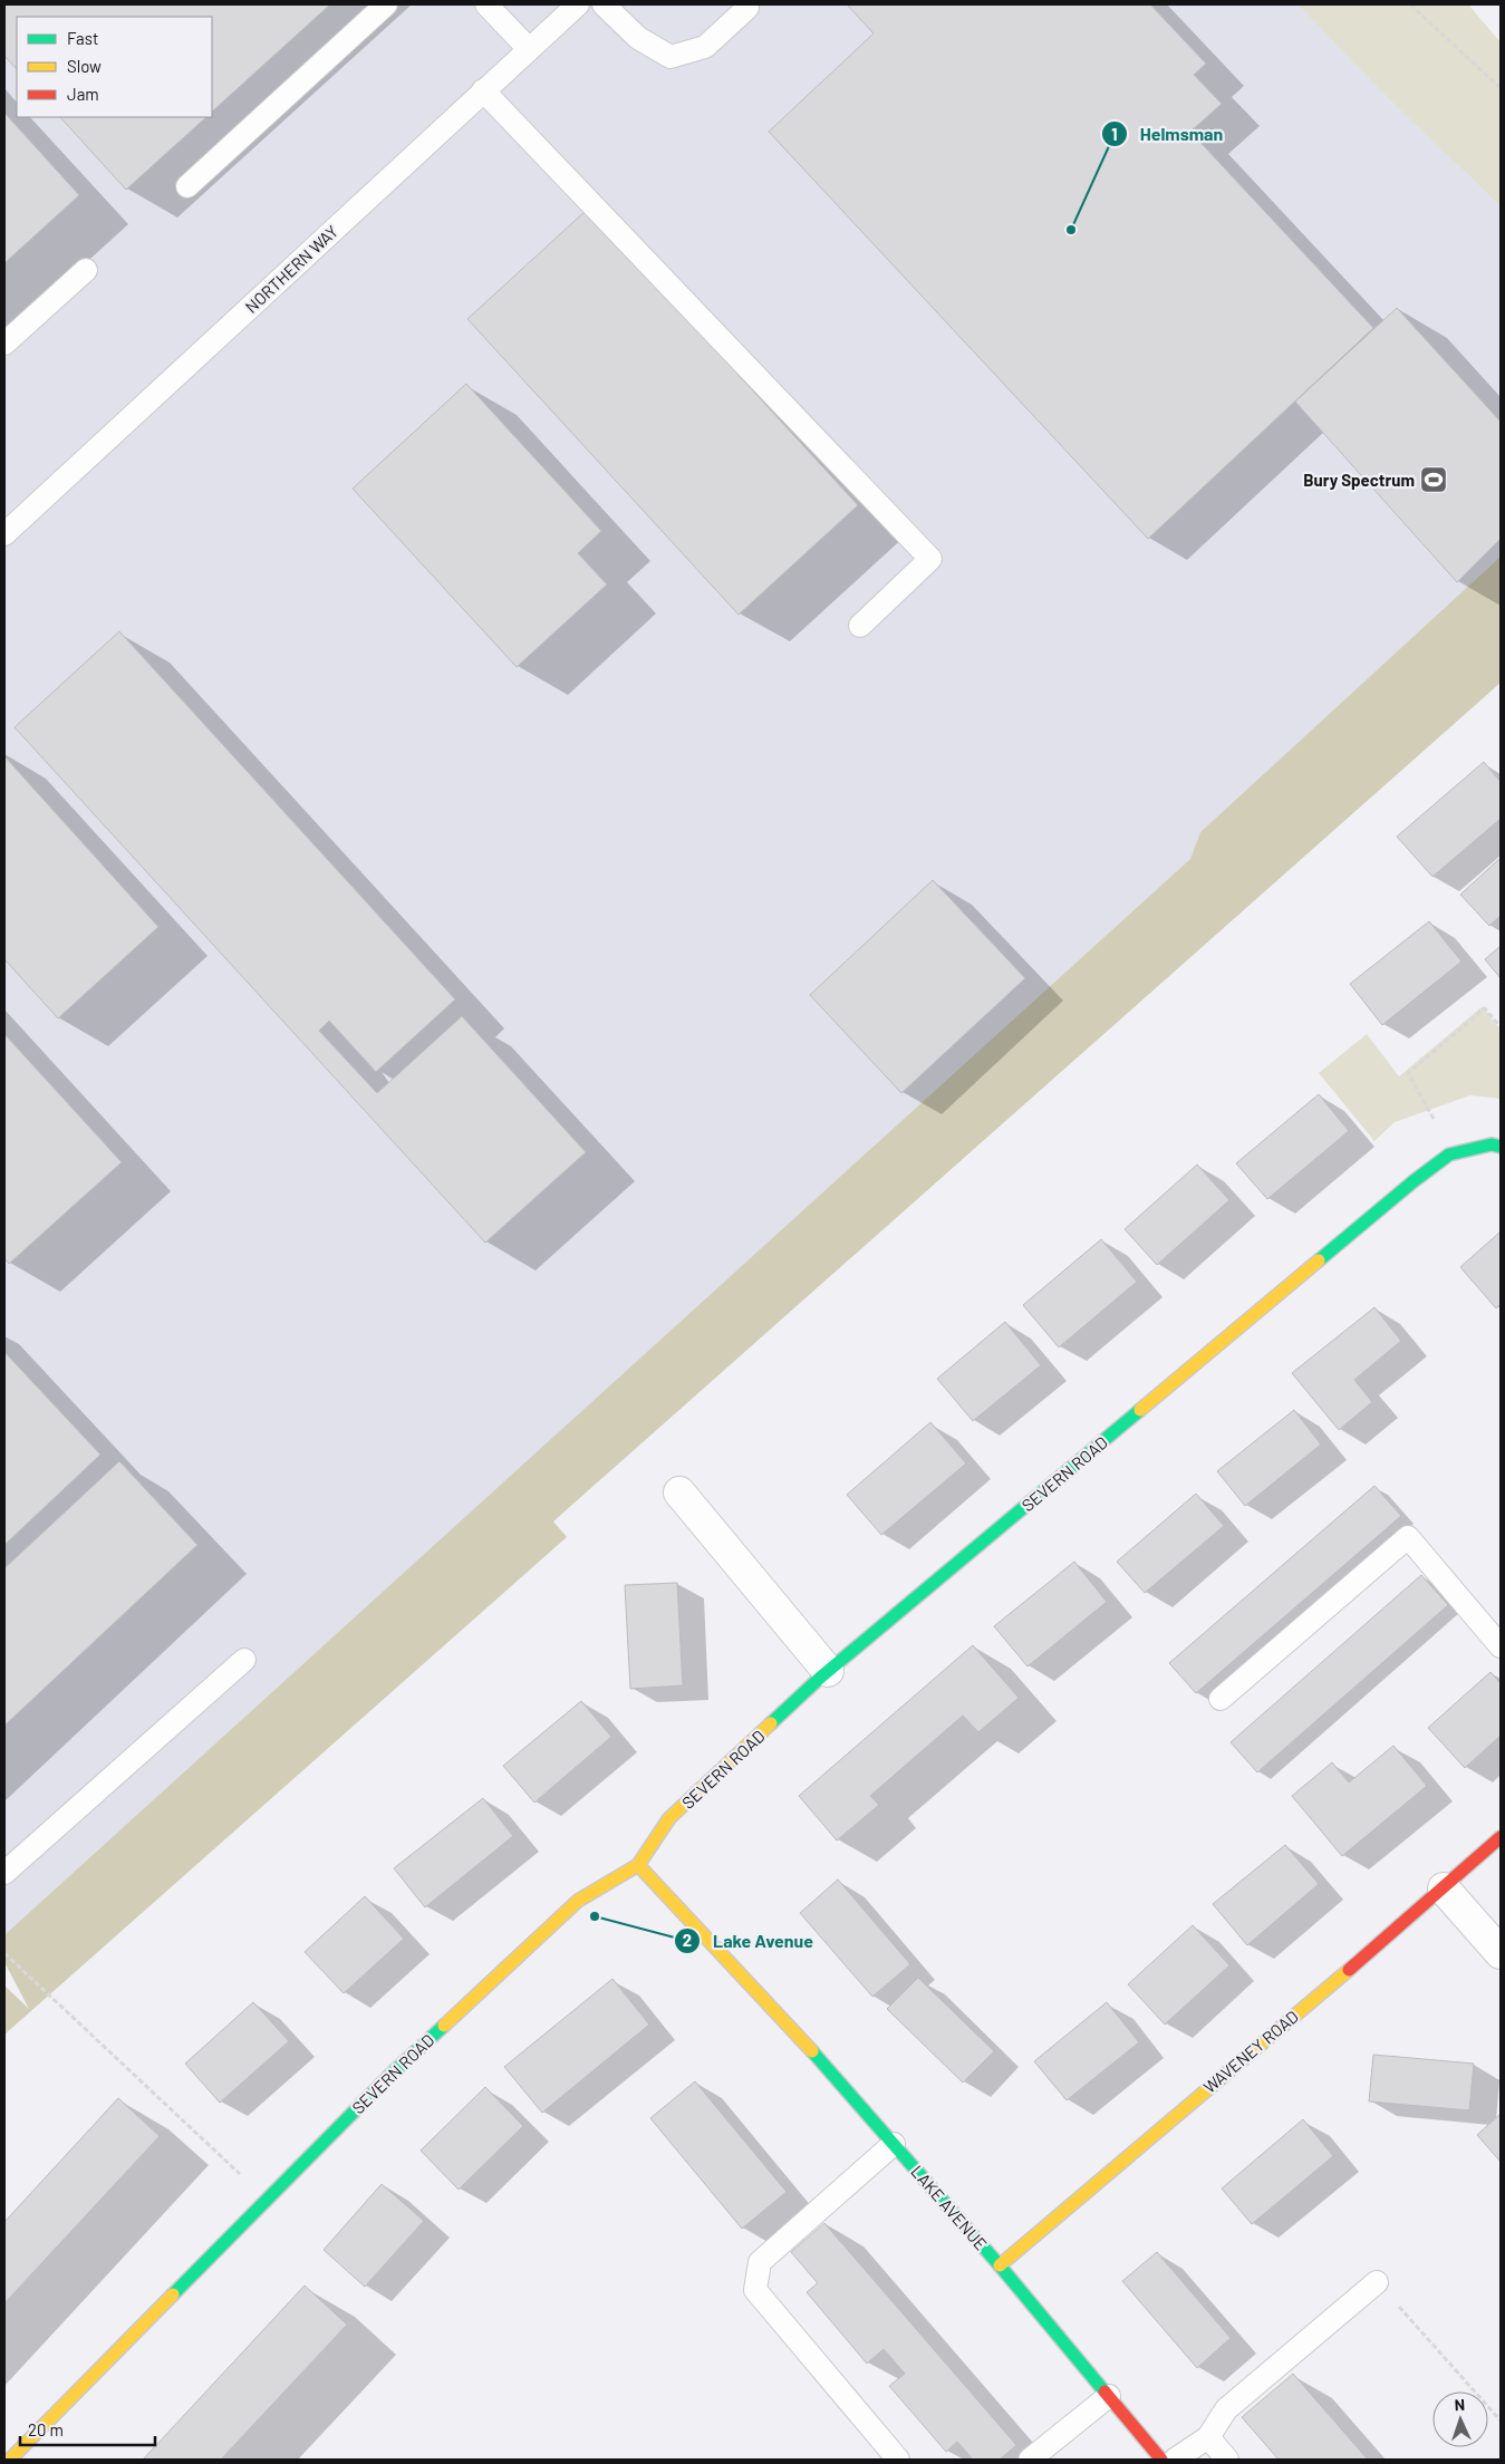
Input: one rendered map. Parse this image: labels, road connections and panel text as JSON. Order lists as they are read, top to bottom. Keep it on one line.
{"streets":{"street":["SEVERN ROAD","WAVENEY ROAD","LAKE AVENUE"],"lane":["NORTHERN WAY"]},"crossings":[["SEVERN ROAD","LAKE AVENUE"],["WAVENEY ROAD","LAKE AVENUE"]],"places":{"other":["Helmsman","Lake Avenue"],"sports":["Bury Spectrum"]},"legend":["Fast","Slow","Jam"],"scale_bar":"20 m","north":"top"}
